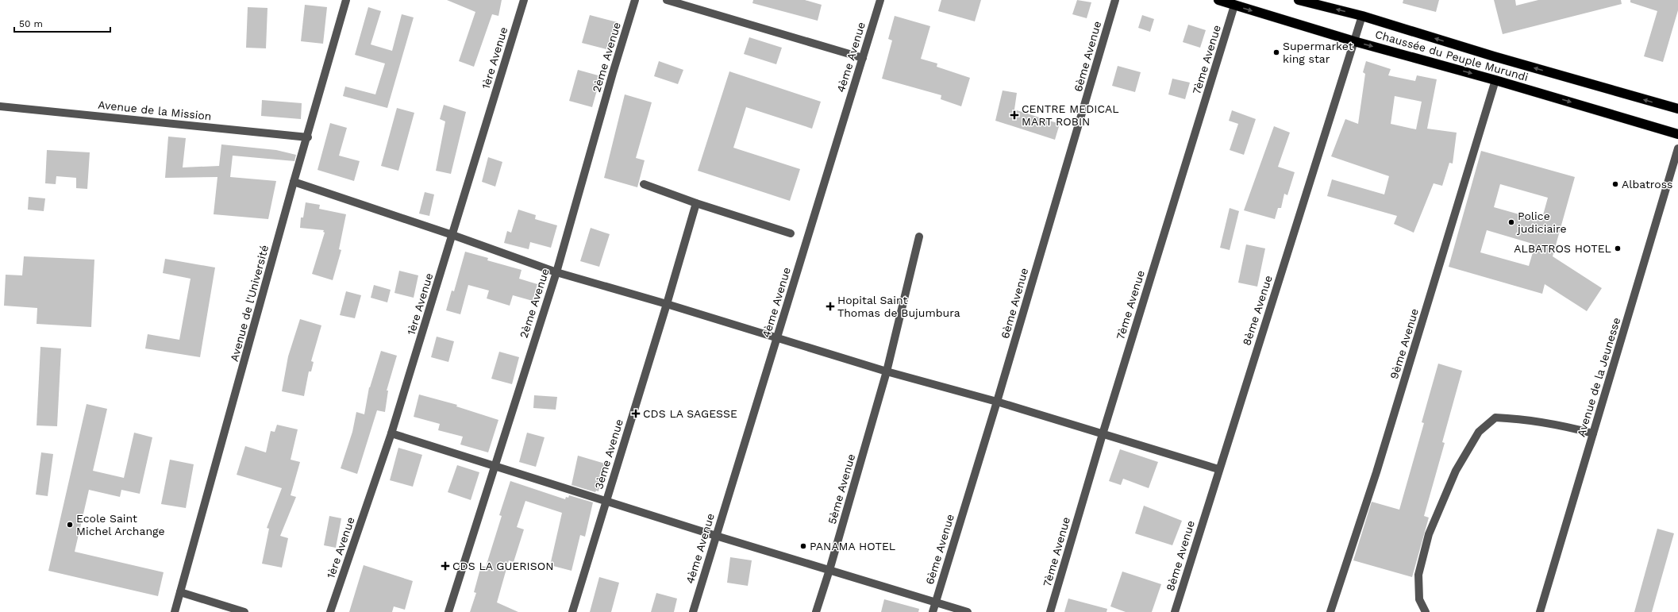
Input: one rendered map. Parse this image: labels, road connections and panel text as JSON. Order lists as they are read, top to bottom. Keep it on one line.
{"streets":{"highway":["Chaussée du Peuple Murundi"],"street":["6ème Avenue","2ème Avenue","4ème Avenue","1ère Avenue","7ème Avenue","Avenue de la Mission","Avenue de l'Université","8ème Avenue","9ème Avenue","Avenue de la Jeunesse","3ème Avenue","5ème Avenue"]},"crossings":[["Chaussée du Peuple Murundi","7ème Avenue"],["Chaussée du Peuple Murundi","8ème Avenue"],["Chaussée du Peuple Murundi","9ème Avenue"],["Avenue de la Mission","Avenue de l'Université"]],"places":{"other":["Supermarket king star","Albatross","Police judiciaire","ALBATROS HOTEL","Ecole Saint Michel Archange","PANAMA HOTEL"],"health":["CENTRE MEDICAL MART ROBIN","Hopital Saint Thomas de Bujumbura","CDS LA SAGESSE","CDS LA GUERISON"]},"scale_bar":"50 m"}
